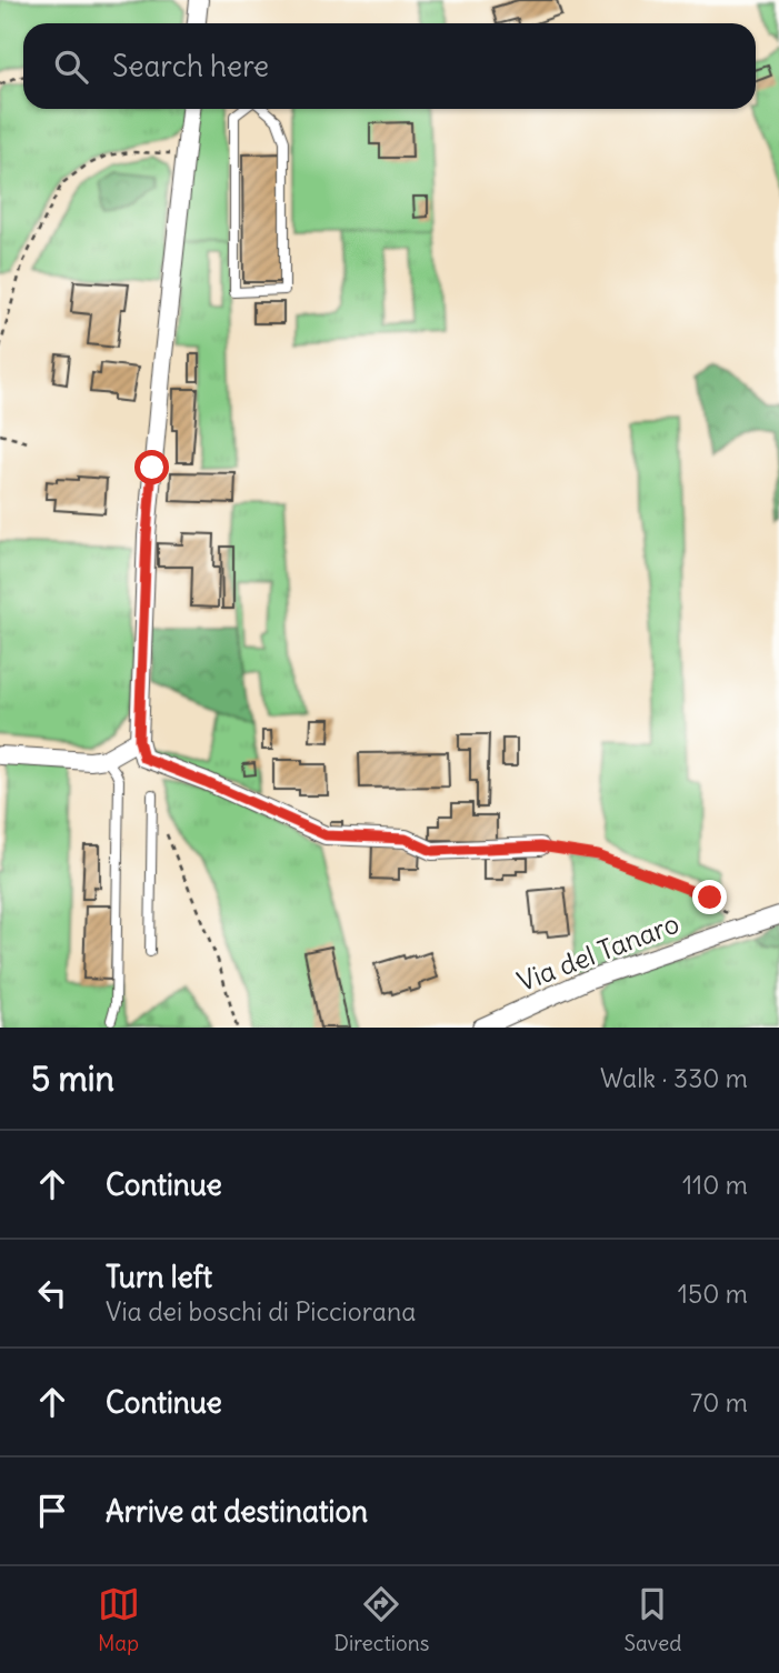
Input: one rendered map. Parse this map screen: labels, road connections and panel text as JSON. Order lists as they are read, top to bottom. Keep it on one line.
{"streets":{"street":["Via del Tanaro"]},"page":{"search":"Search here","heading":["5 min","Walk · 330 m"],"list":[["Continue","110 m"],["Turn left","Via dei boschi di Picciorana","150 m"],["Continue","70 m"],"Arrive at destination"],"nav":["Map","Directions","Saved"]}}
